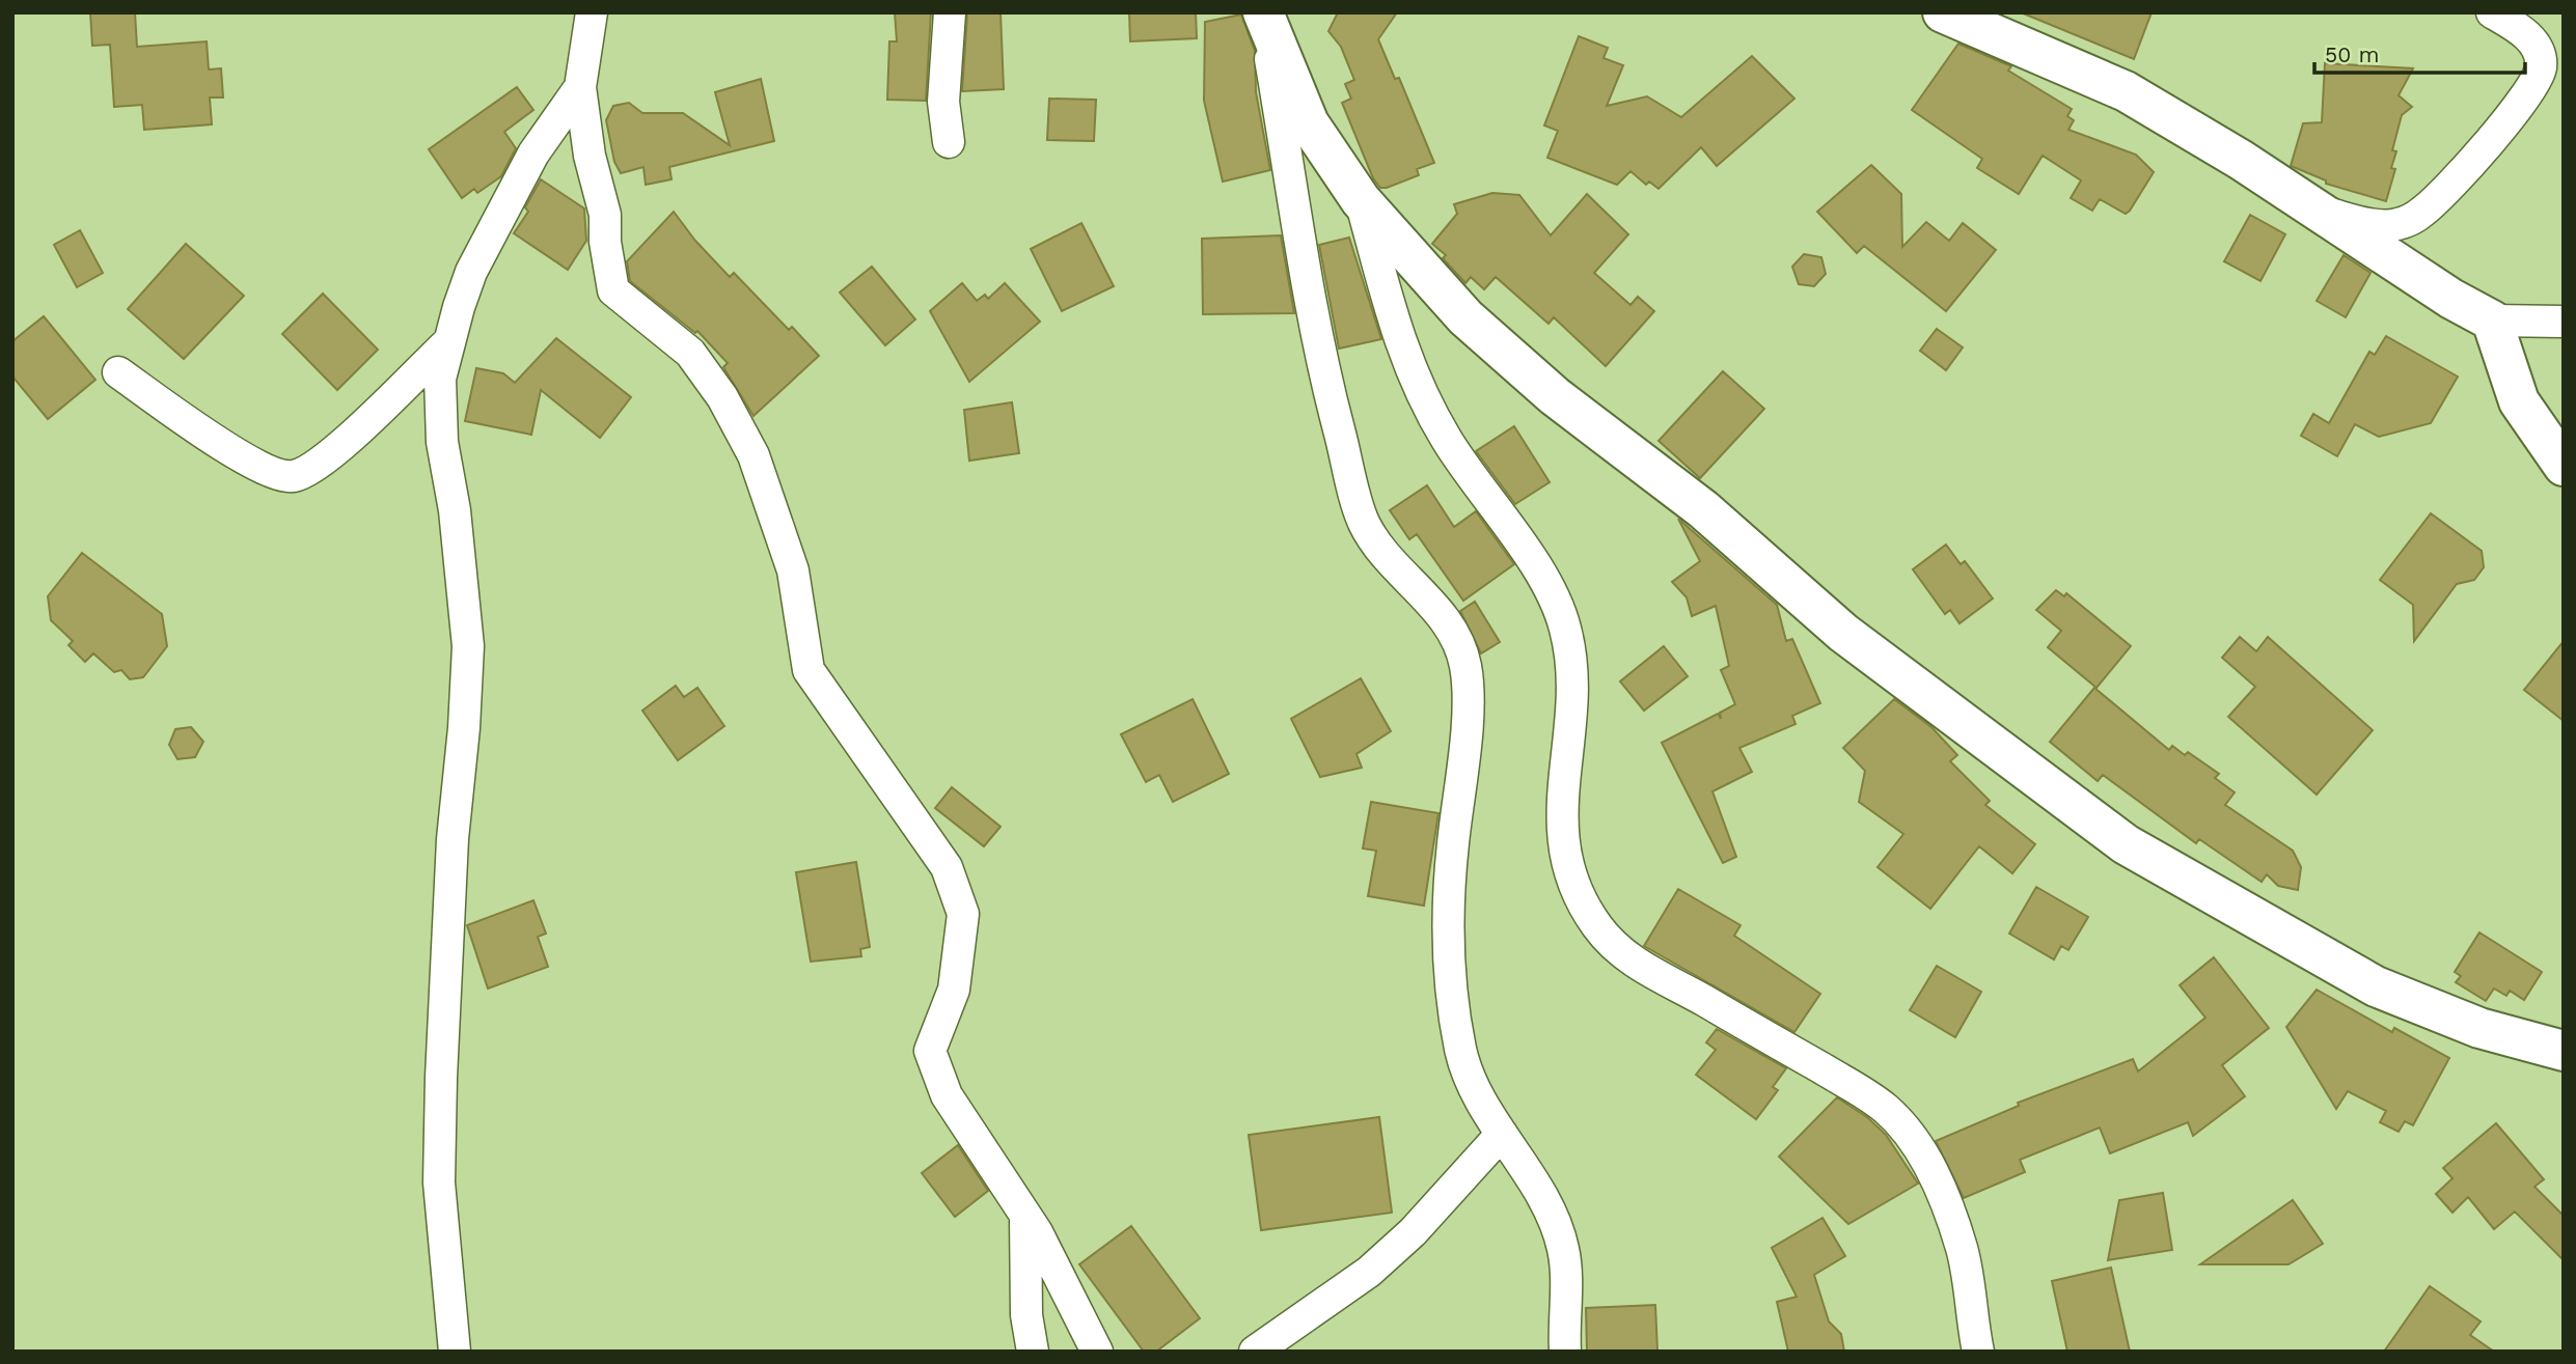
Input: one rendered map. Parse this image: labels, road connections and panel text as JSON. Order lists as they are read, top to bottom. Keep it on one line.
{"scale_bar":"50 m"}
